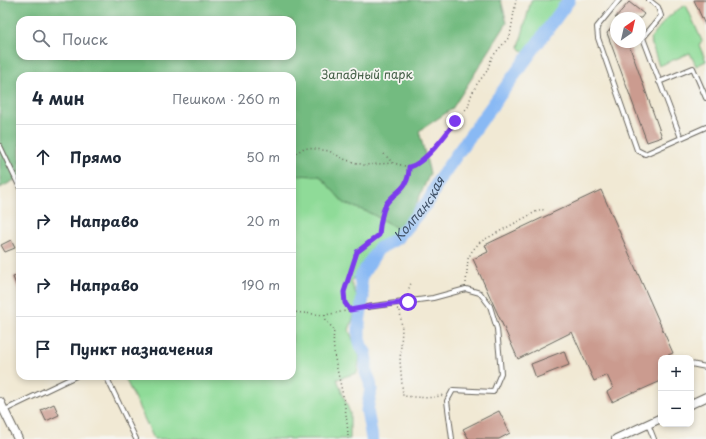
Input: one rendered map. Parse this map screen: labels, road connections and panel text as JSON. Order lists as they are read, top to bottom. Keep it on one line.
{"water":["Колпанская"],"parks":["Западный парк"],"north":"top right","page":{"search":"Поиск","heading":["4 мин","Пешком · 260 m"],"list":[["Прямо","50 m"],["Направо","20 m"],["Направо","190 m"],"Пункт назначения"],"map_buttons":["+","−"]}}
